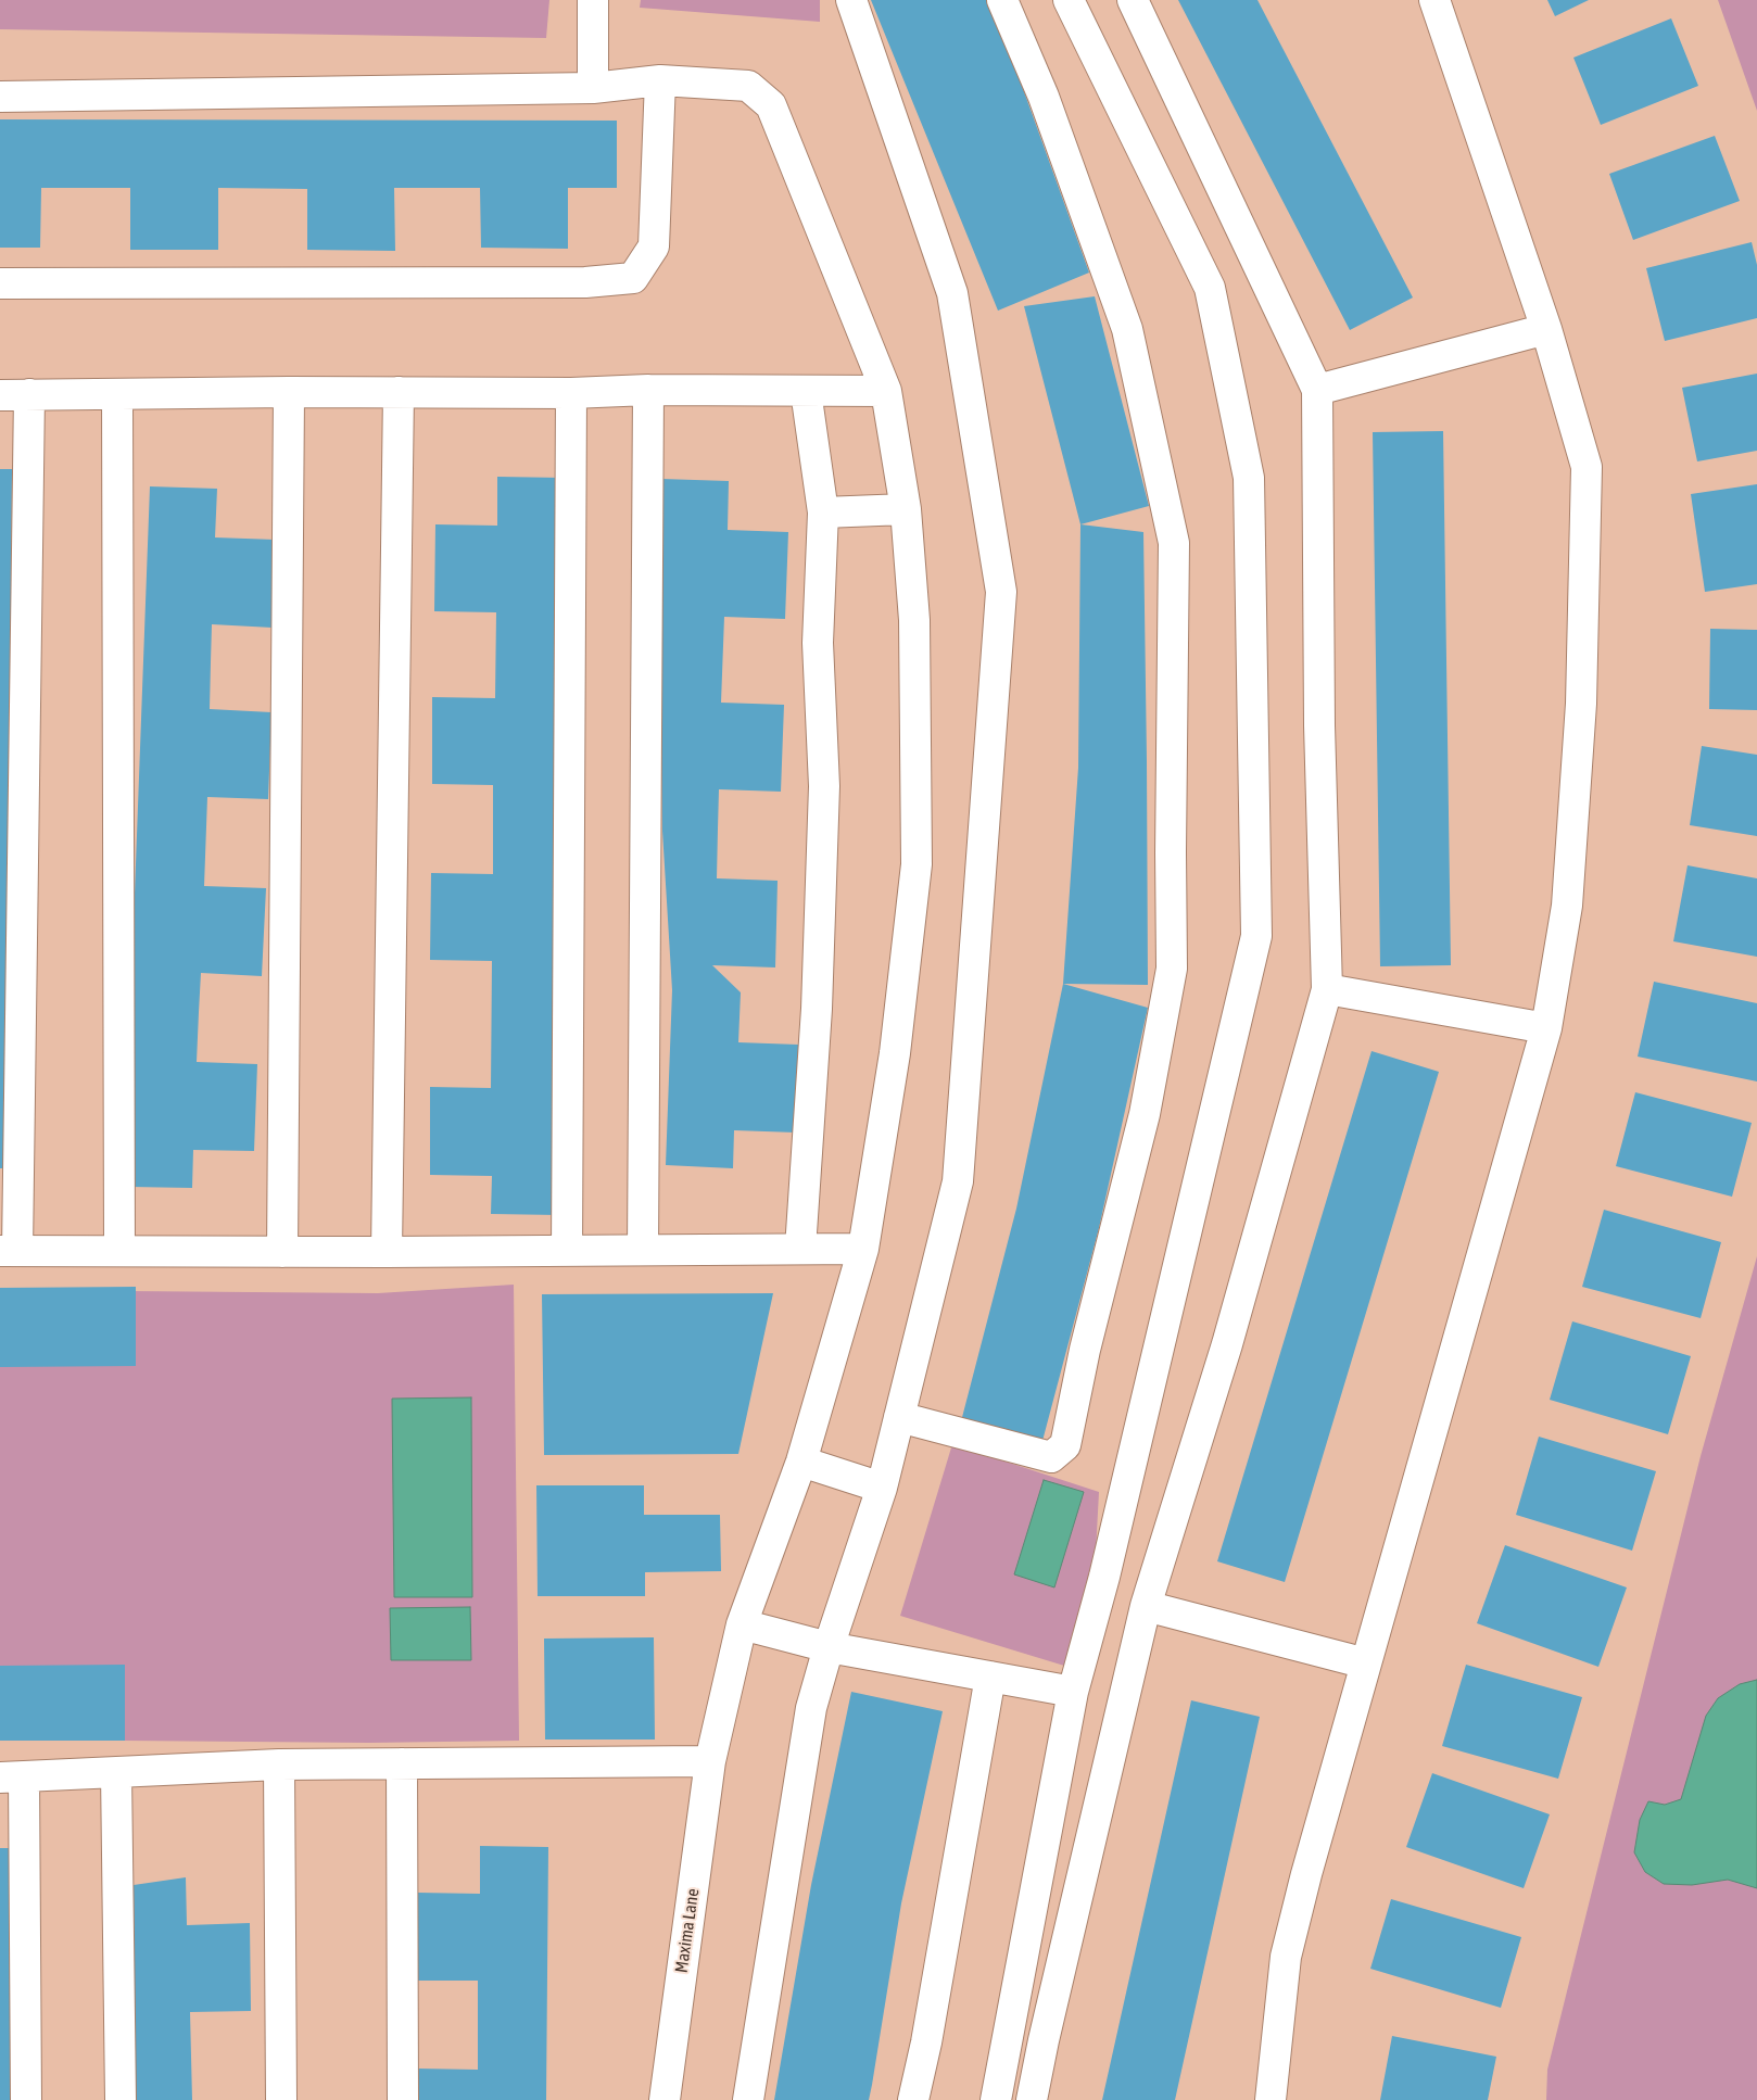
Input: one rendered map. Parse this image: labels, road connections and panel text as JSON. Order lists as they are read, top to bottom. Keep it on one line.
{"streets":{"street":["Maxima Lane"]}}
